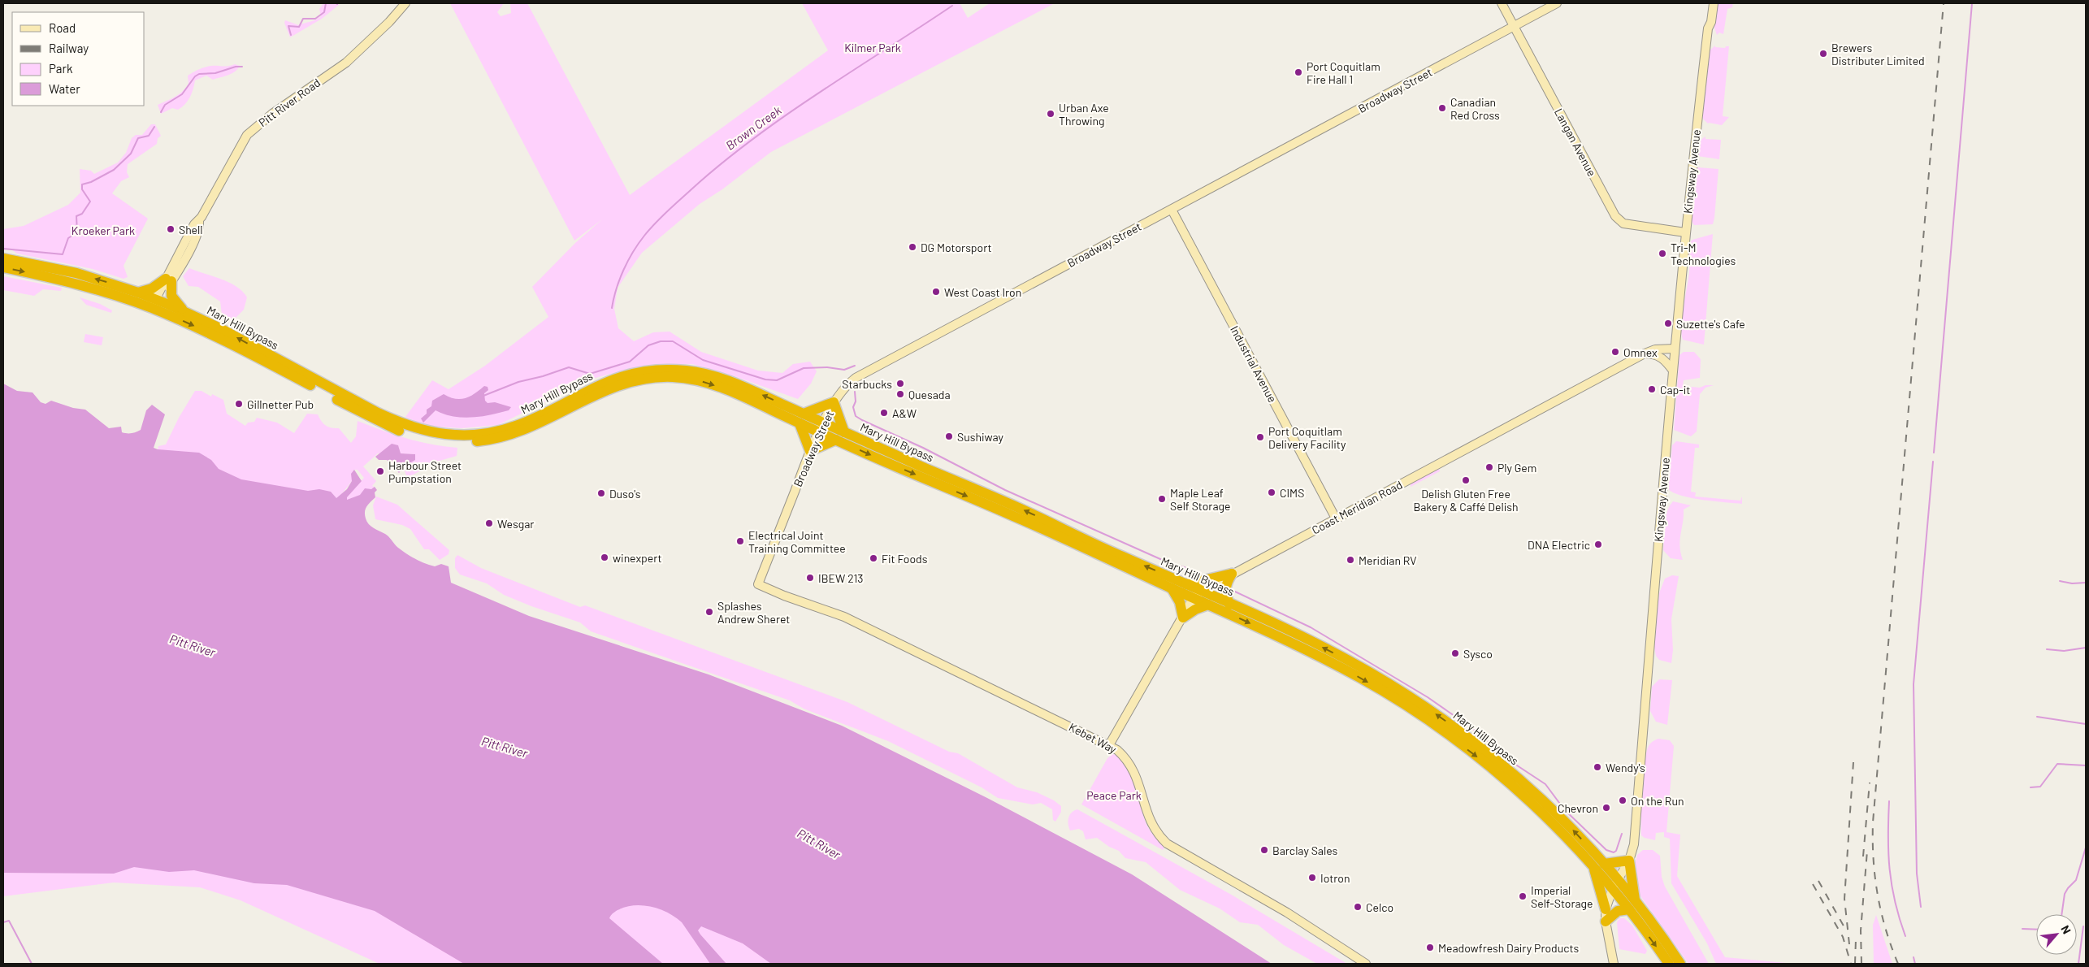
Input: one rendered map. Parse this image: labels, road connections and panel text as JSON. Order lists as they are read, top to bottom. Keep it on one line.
{"streets":{"highway":["Mary Hill Bypass"],"street":["Broadway Street","Pitt River Road","Langan Avenue","Kingsway Avenue","Industrial Avenue","Coast Meridian Road","Kebet Way"]},"crossings":[["Broadway Street","Langan Avenue"],["Broadway Street","Mary Hill Bypass"],["Broadway Street","Industrial Avenue"],["Broadway Street","Kebet Way"],["Pitt River Road","Mary Hill Bypass"],["Langan Avenue","Kingsway Avenue"],["Kingsway Avenue","Mary Hill Bypass"],["Kingsway Avenue","Coast Meridian Road"],["Mary Hill Bypass","Coast Meridian Road"],["Industrial Avenue","Coast Meridian Road"]],"water":["Brown Creek","Pitt River"],"parks":["Kilmer Park","Kroeker Park","Peace Park"],"places":["Brewers Distributer Limited","Port Coquitlam Fire Hall 1","Canadian Red Cross","Urban Axe Throwing","Shell","DG Motorsport","Tri-M Technologies","West Coast Iron","Suzette's Cafe","Omnex","Starbucks","Cap-it","Quesada","Gillnetter Pub","A&W","Sushiway","Port Coquitlam Delivery Facility","Ply Gem","Harbour Street Pumpstation","Delish Gluten Free Bakery & Caffé Delish","CIMS","Duso's","Maple Leaf Self Storage","Wesgar","Electrical Joint Training Committee","DNA Electric","winexpert","Fit Foods","Meridian RV","IBEW 213","Splashes Andrew Sheret","Sysco","Wendy's","On the Run","Chevron","Barclay Sales","Iotron","Imperial Self-Storage","Celco","Meadowfresh Dairy Products"],"legend":["Road","Railway","Park","Water"],"north":"top right"}
